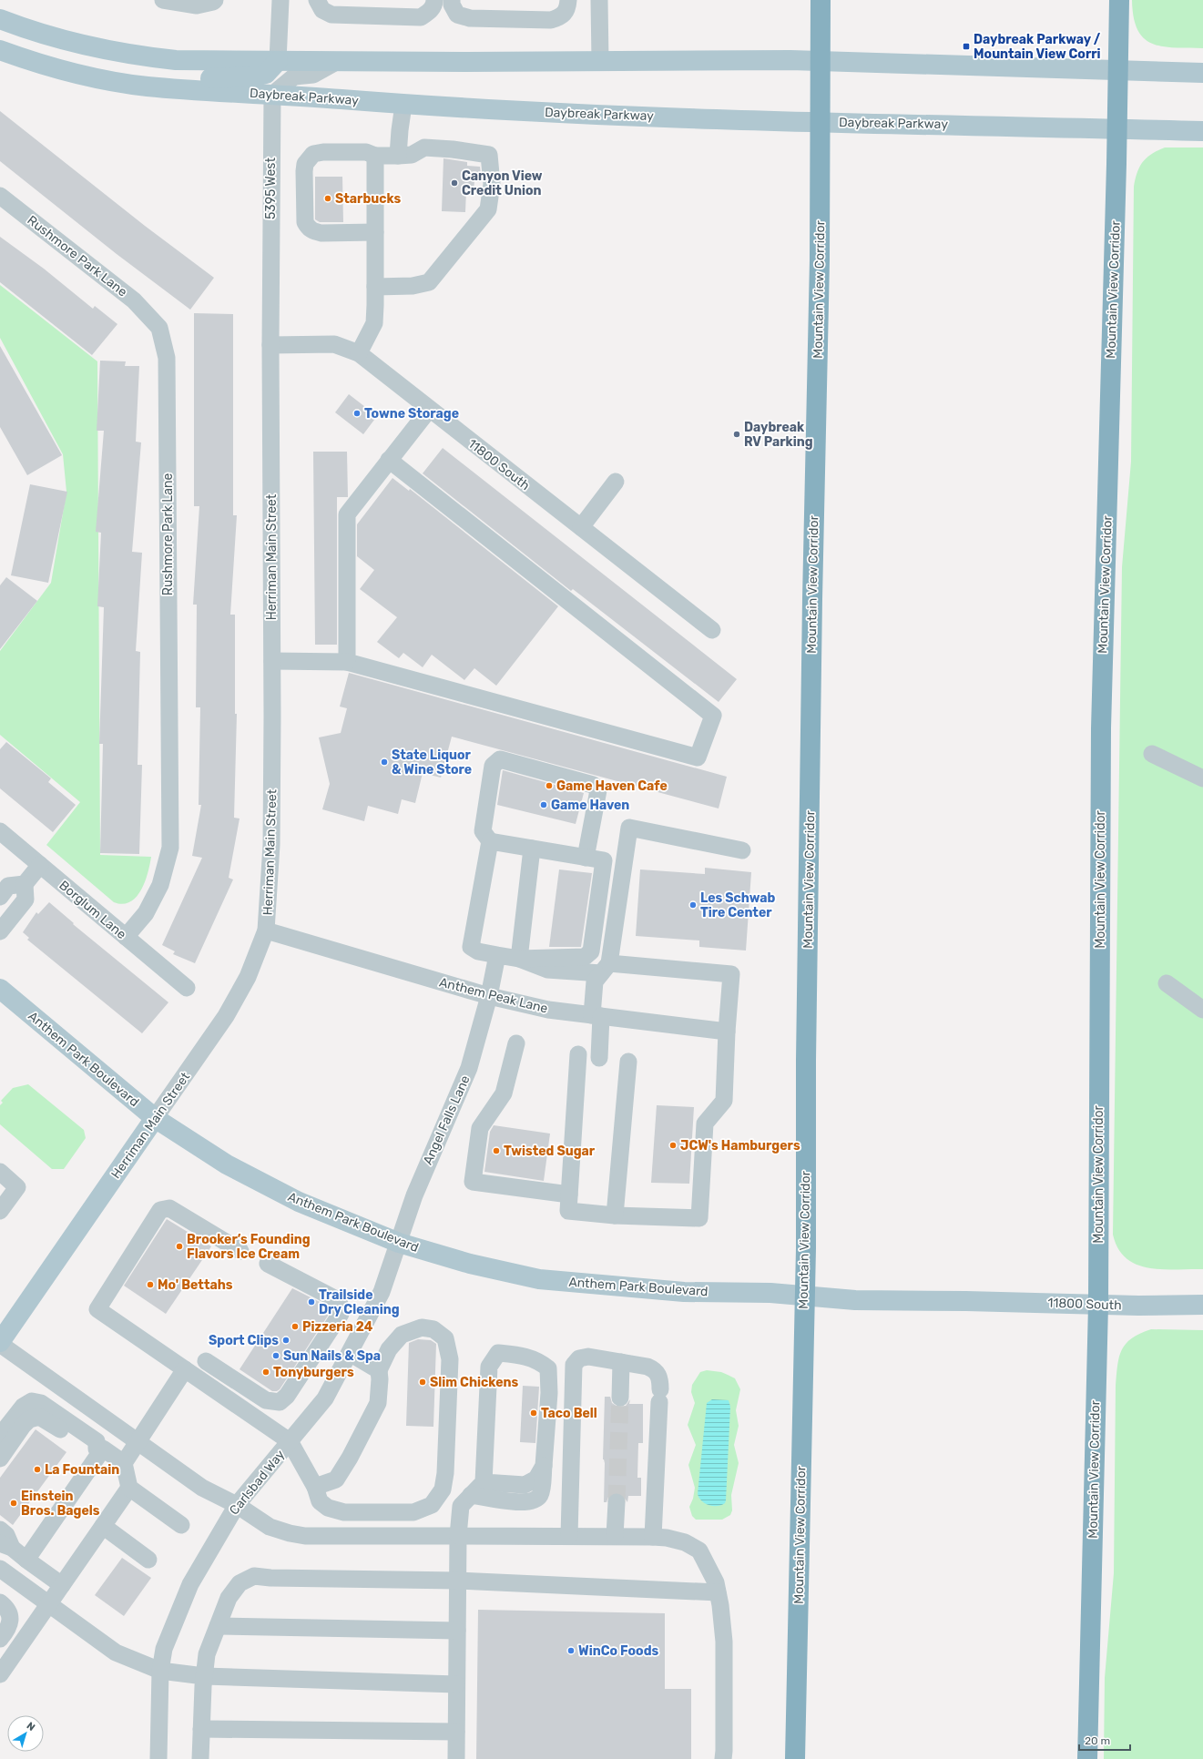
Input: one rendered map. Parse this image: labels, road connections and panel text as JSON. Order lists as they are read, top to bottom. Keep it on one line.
{"streets":{"highway":["Mountain View Corridor"],"main road":["Daybreak Parkway","11800 South","Herriman Main Street","Anthem Park Boulevard"],"street":["5395 West","Rushmore Park Lane","Borglum Lane","Anthem Peak Lane","Angel Falls Lane","Carlsbad Way"]},"crossings":[["Daybreak Parkway","5395 West"],["Daybreak Parkway","Mountain View Corridor"],["5395 West","Herriman Main Street"],["Rushmore Park Lane","Borglum Lane"],["Mountain View Corridor","11800 South"],["Mountain View Corridor","Anthem Park Boulevard"],["11800 South","Herriman Main Street"],["11800 South","Anthem Park Boulevard"],["Herriman Main Street","Anthem Peak Lane"],["Herriman Main Street","Anthem Park Boulevard"],["Anthem Peak Lane","Angel Falls Lane"],["Anthem Park Boulevard","Angel Falls Lane"],["Anthem Park Boulevard","Carlsbad Way"],["Angel Falls Lane","Carlsbad Way"]],"places":{"transit":["Daybreak Parkway / Mountain View Corri"],"other":["Canyon View Credit Union","Starbucks","Towne Storage","Daybreak RV Parking","State Liquor & Wine Store","Game Haven Cafe","Game Haven","Les Schwab Tire Center","JCW's Hamburgers","Twisted Sugar","Brooker’s Founding Flavors Ice Cream","Mo' Bettahs","Trailside Dry Cleaning","Pizzeria 24","Sport Clips","Sun Nails & Spa","Tonyburgers","Slim Chickens","Taco Bell","La Fountain","Einstein Bros. Bagels","WinCo Foods"]},"scale_bar":"20 m","north":"top right"}
